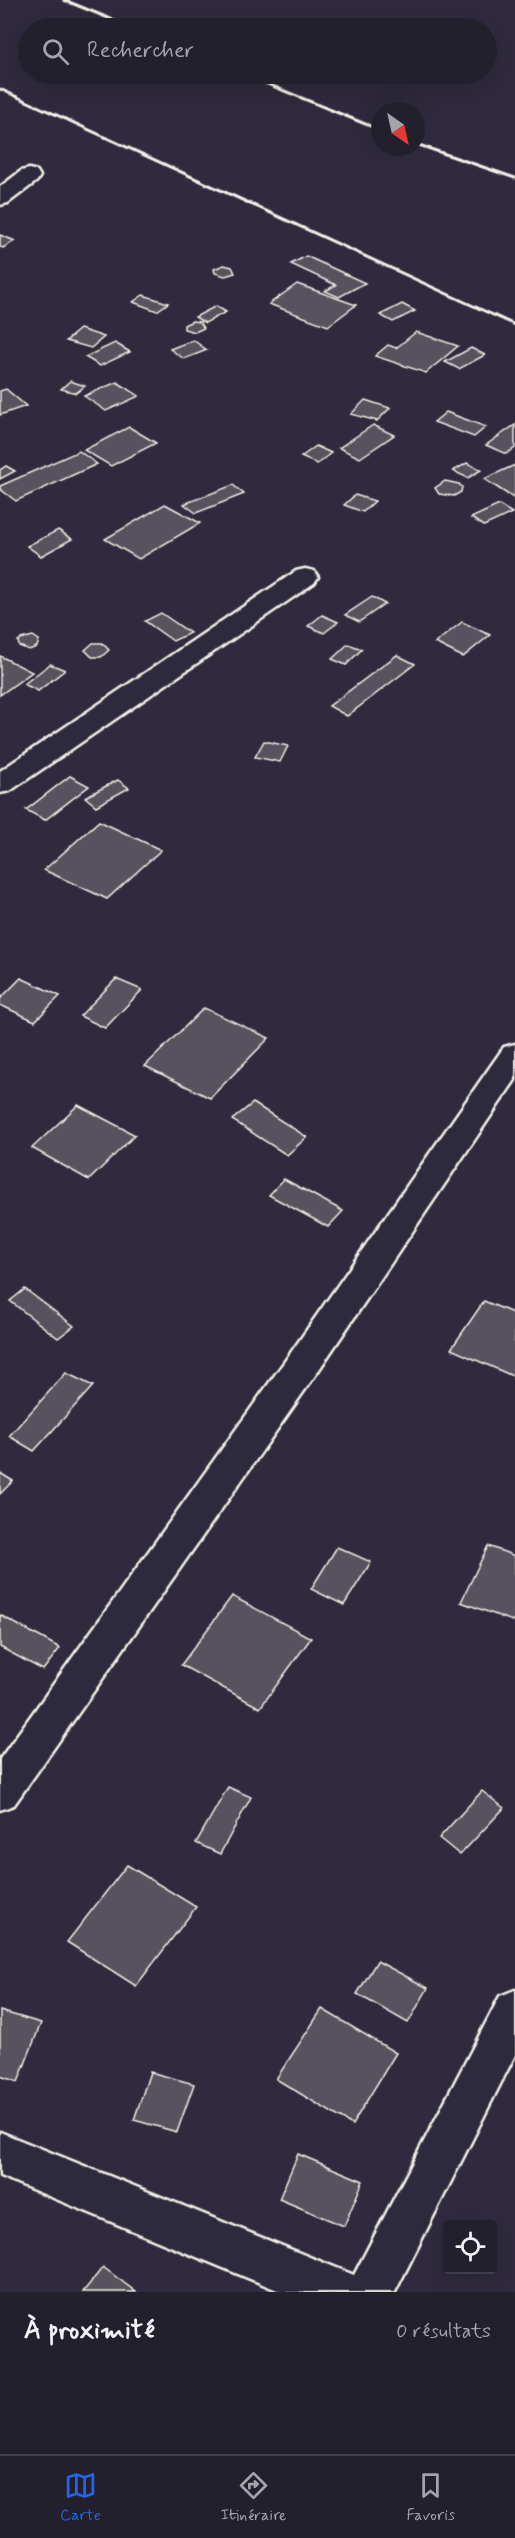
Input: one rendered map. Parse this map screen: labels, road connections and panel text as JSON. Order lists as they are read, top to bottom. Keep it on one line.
{"north":"bottom right","page":{"search":"Rechercher","heading":["À proximité","0 résultats"],"nav":["Carte","Itinéraire","Favoris"]}}
